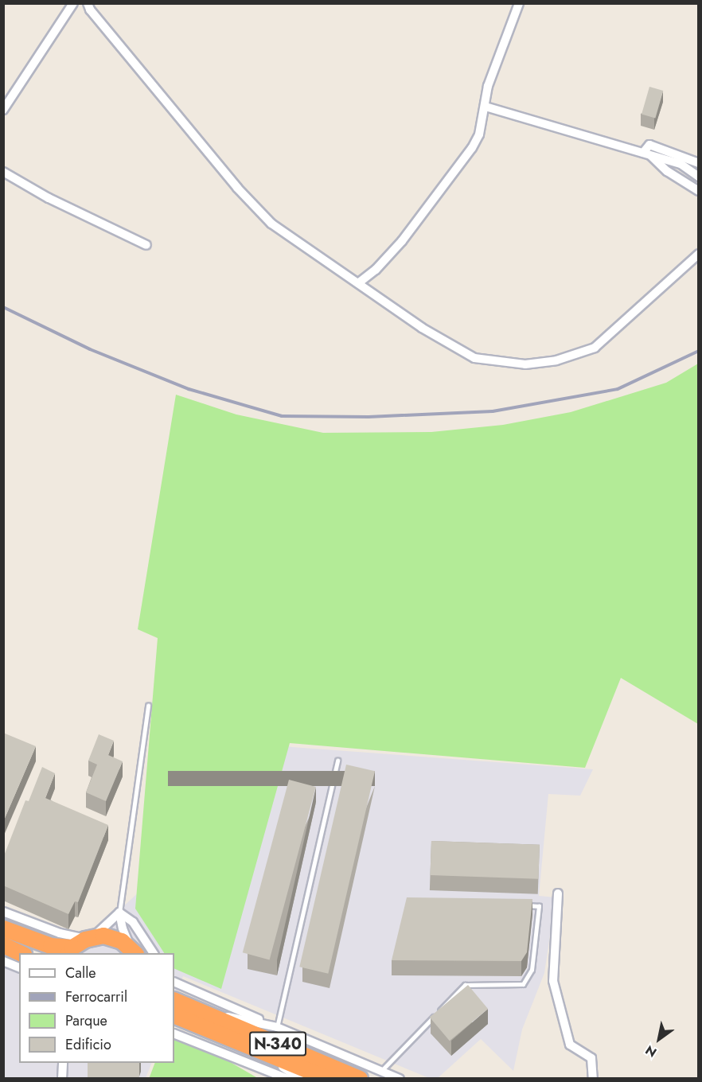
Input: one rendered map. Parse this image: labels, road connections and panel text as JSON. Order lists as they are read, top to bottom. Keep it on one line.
{"streets":{"highway":["N-340"]},"legend":["Calle","Ferrocarril","Parque","Edificio"],"north":"bottom left"}
